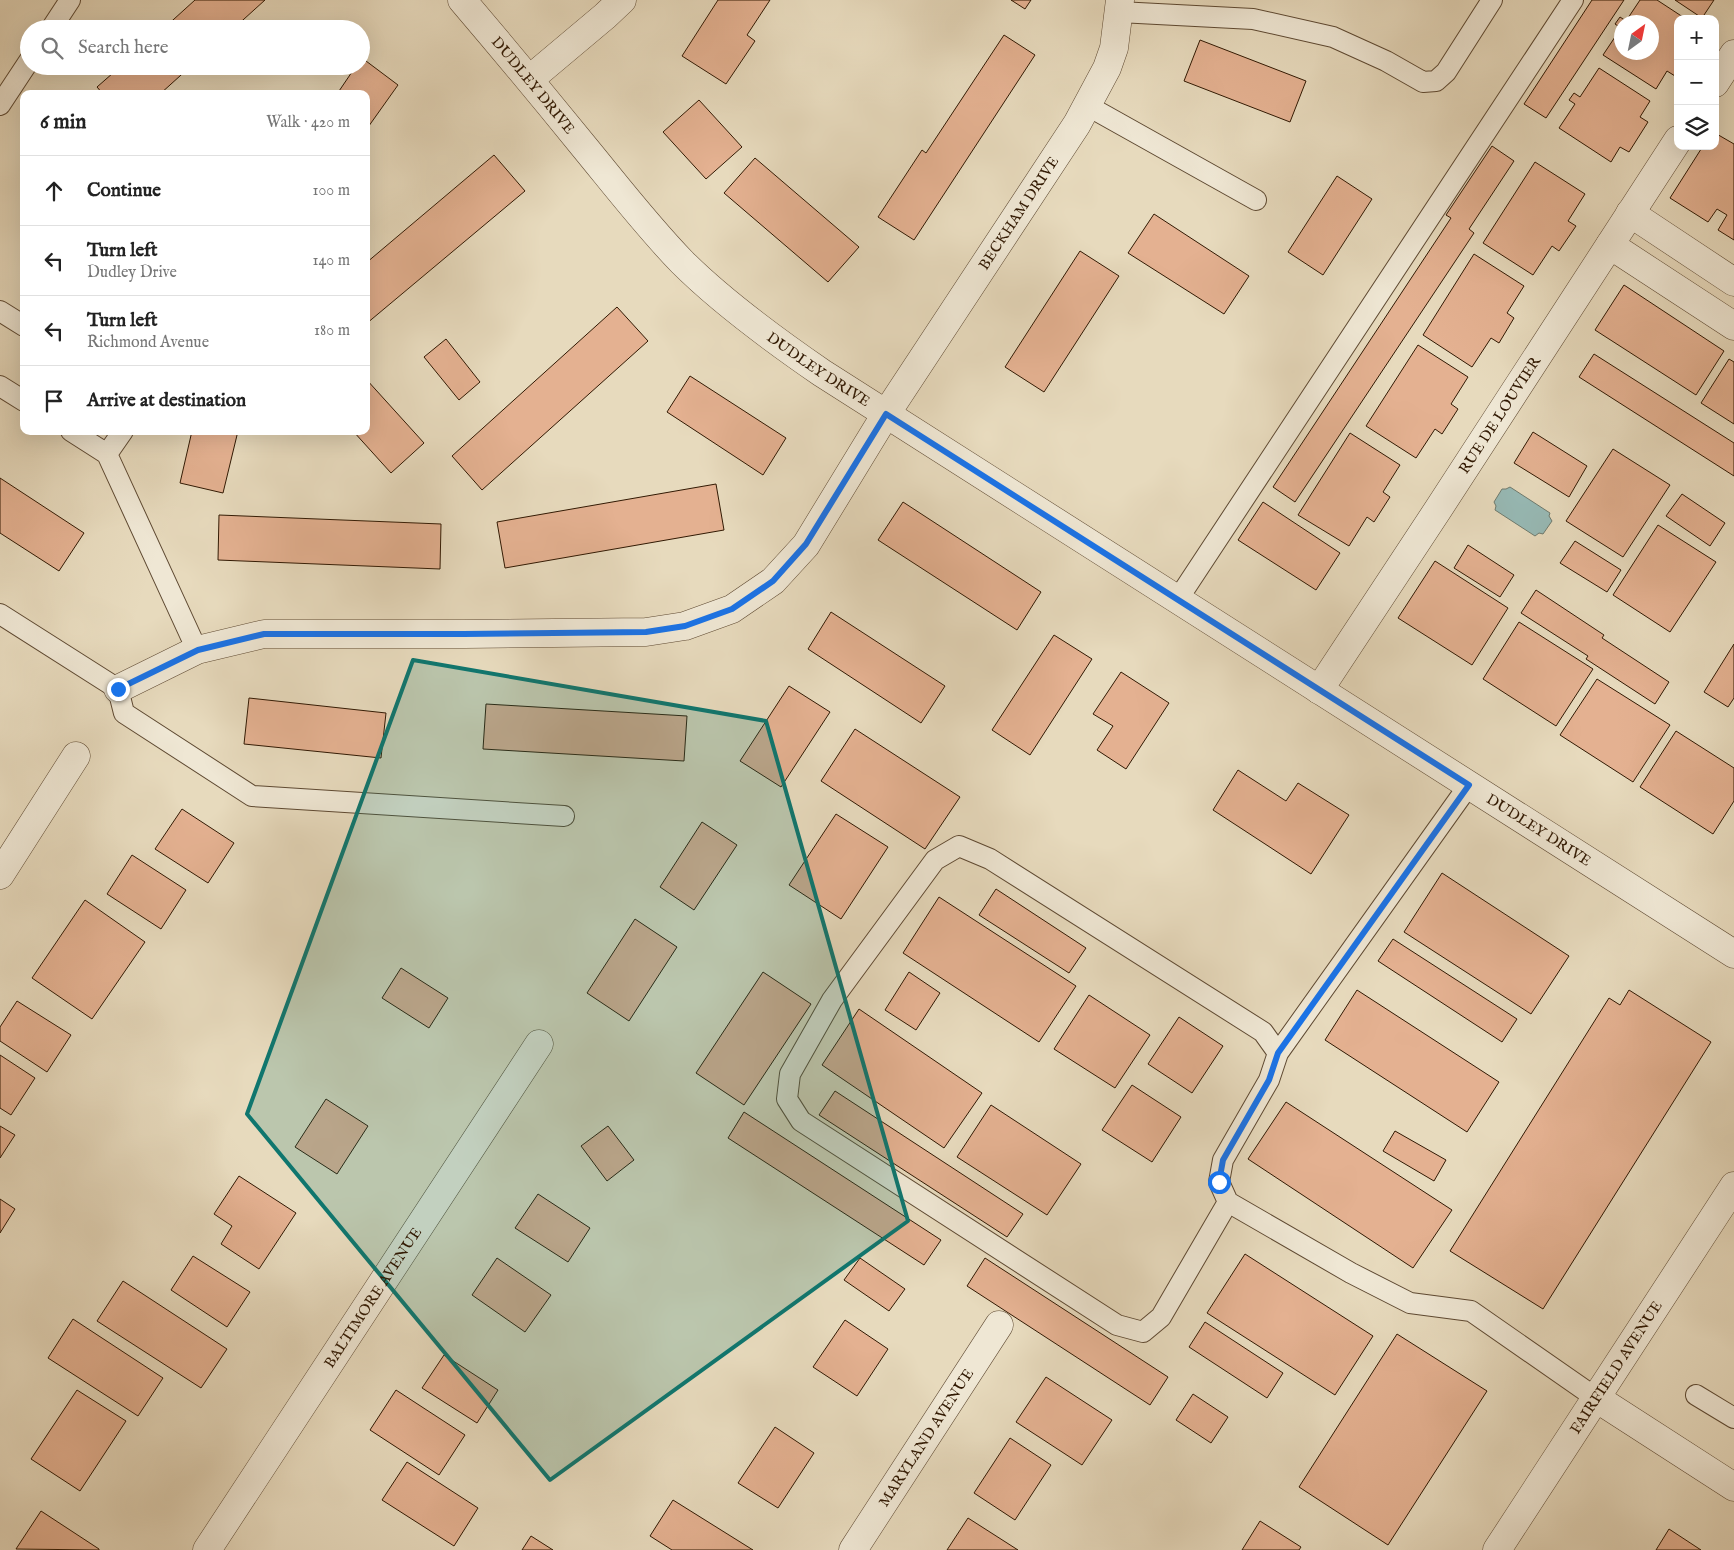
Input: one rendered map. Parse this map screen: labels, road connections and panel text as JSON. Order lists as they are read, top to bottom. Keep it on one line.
{"streets":{"street":["DUDLEY DRIVE","BECKHAM DRIVE","RUE DE LOUVIER","BALTIMORE AVENUE","FAIRFIELD AVENUE","MARYLAND AVENUE"]},"crossings":[["DUDLEY DRIVE","BECKHAM DRIVE"],["DUDLEY DRIVE","RUE DE LOUVIER"]],"north":"top right","page":{"map_buttons":["+","−"],"search":"Search here","heading":["6 min","Walk · 420 m"],"list":[["Continue","100 m"],["Turn left","Dudley Drive","140 m"],["Turn left","Richmond Avenue","180 m"],"Arrive at destination"]}}
